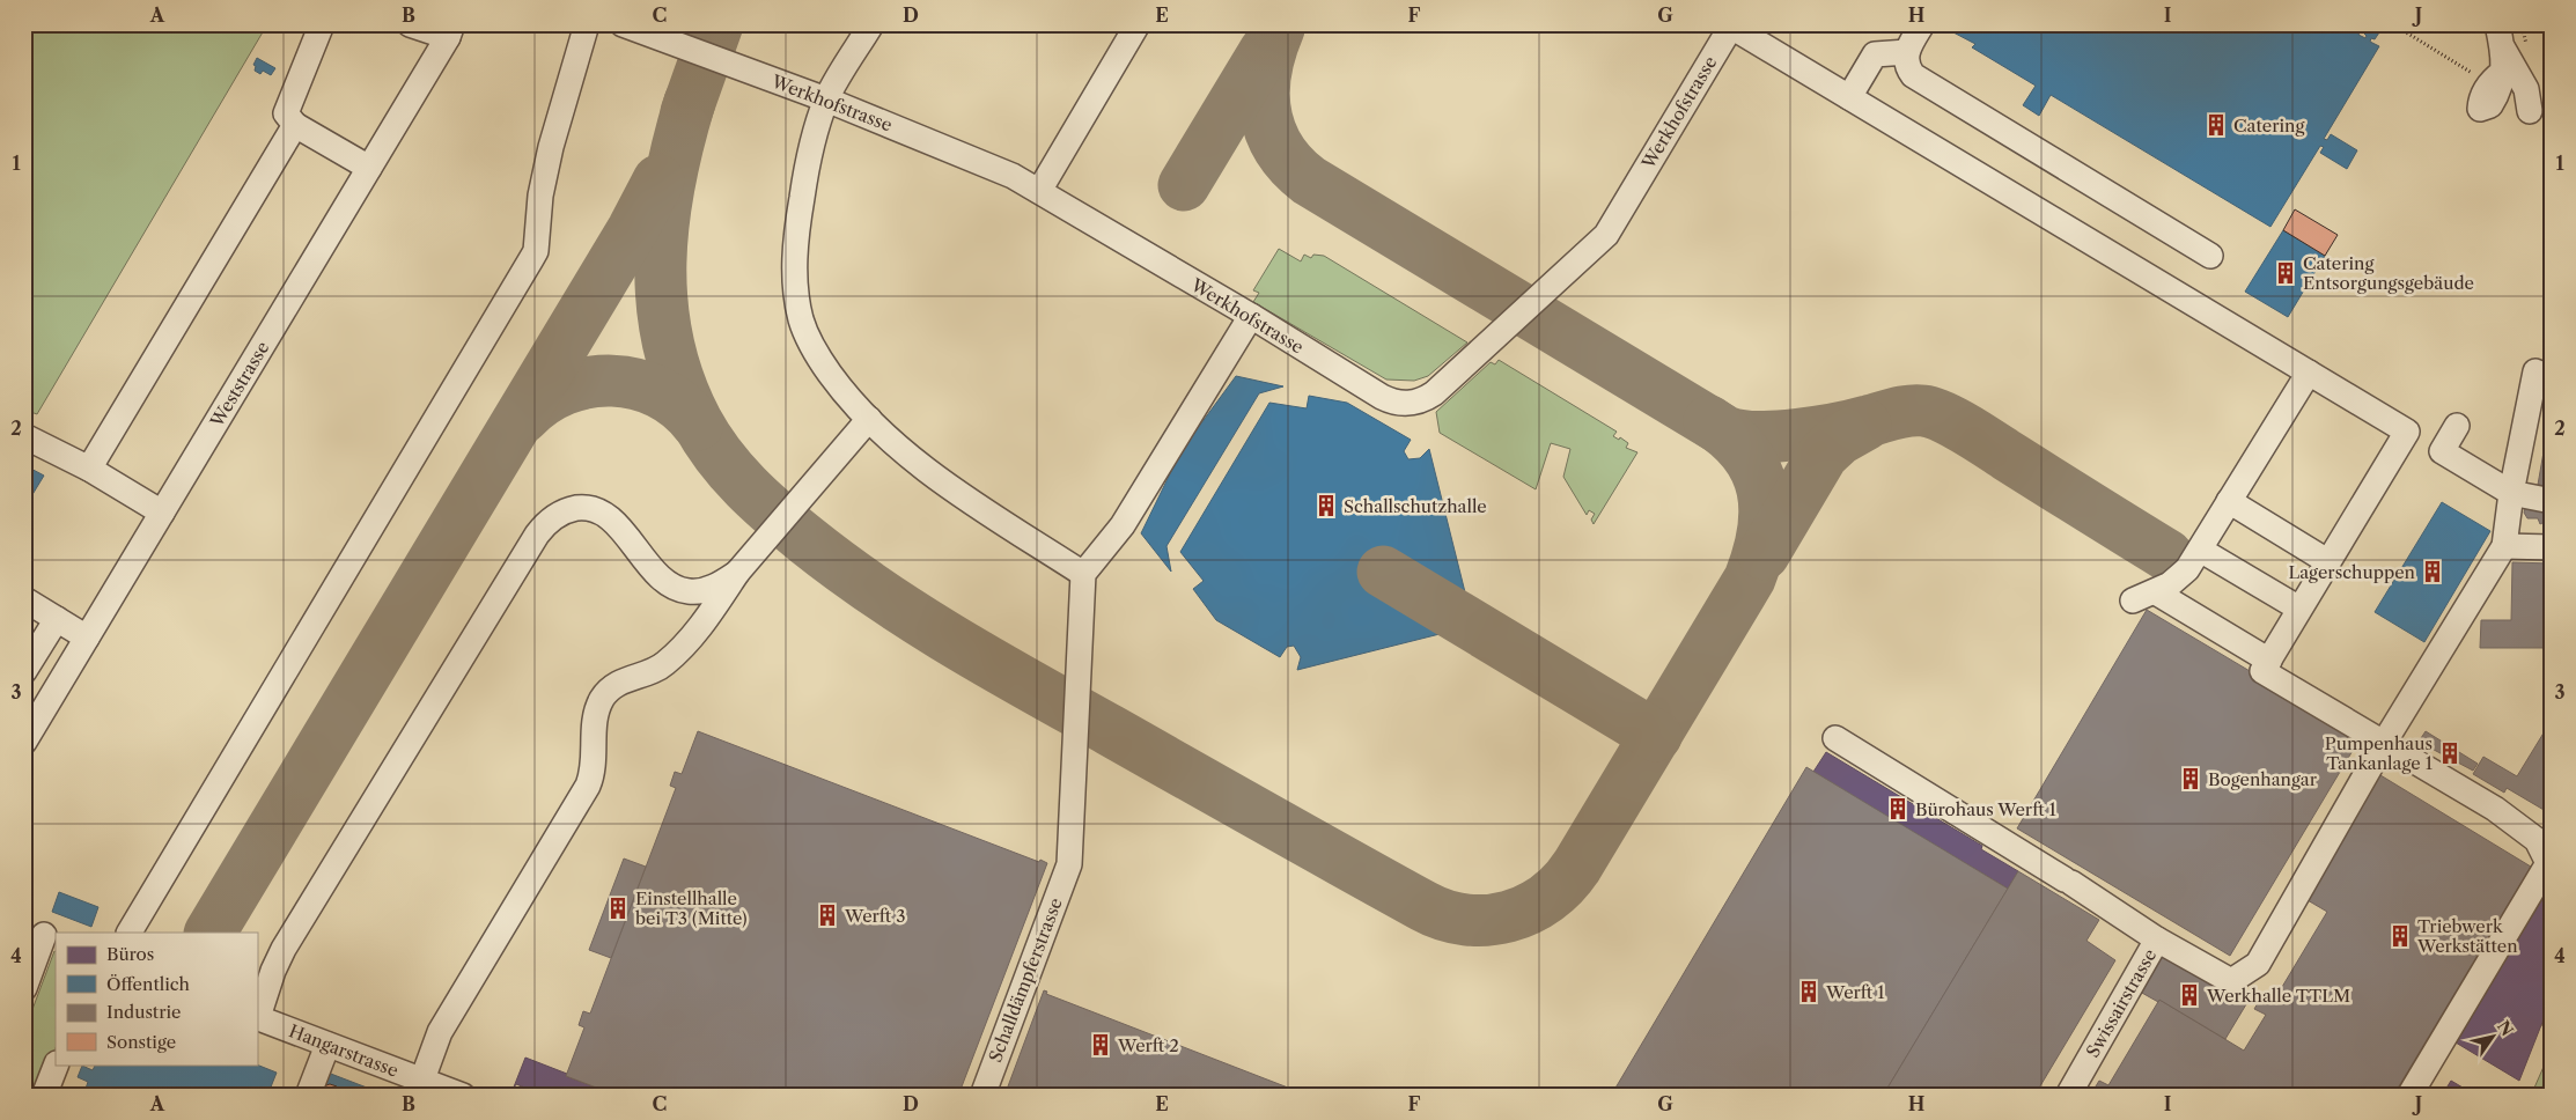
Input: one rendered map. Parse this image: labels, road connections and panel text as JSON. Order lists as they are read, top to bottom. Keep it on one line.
{"streets":{"lane":["Werkhofstrasse","Weststrasse","Schalldämpferstrasse","Swissairstrasse","Hangarstrasse"]},"places":{"building":["Catering","Catering Entsorgungsgebäude","Schallschutzhalle","Lagerschuppen","Pumpenhaus Tankanlage 1","Bogenhangar","Bürohaus Werft 1","Einstellhalle bei T3 (Mitte)","Werft 3","Triebwerk Werkstätten","Werft 1","Werkhalle TTLM","Werft 2"]},"legend":["Büros","Öffentlich","Industrie","Sonstige"],"north":"top right","grid":{"columns":["A","B","C","D","E","F","G","H","I","J"],"rows":["1","2","3","4"]}}
